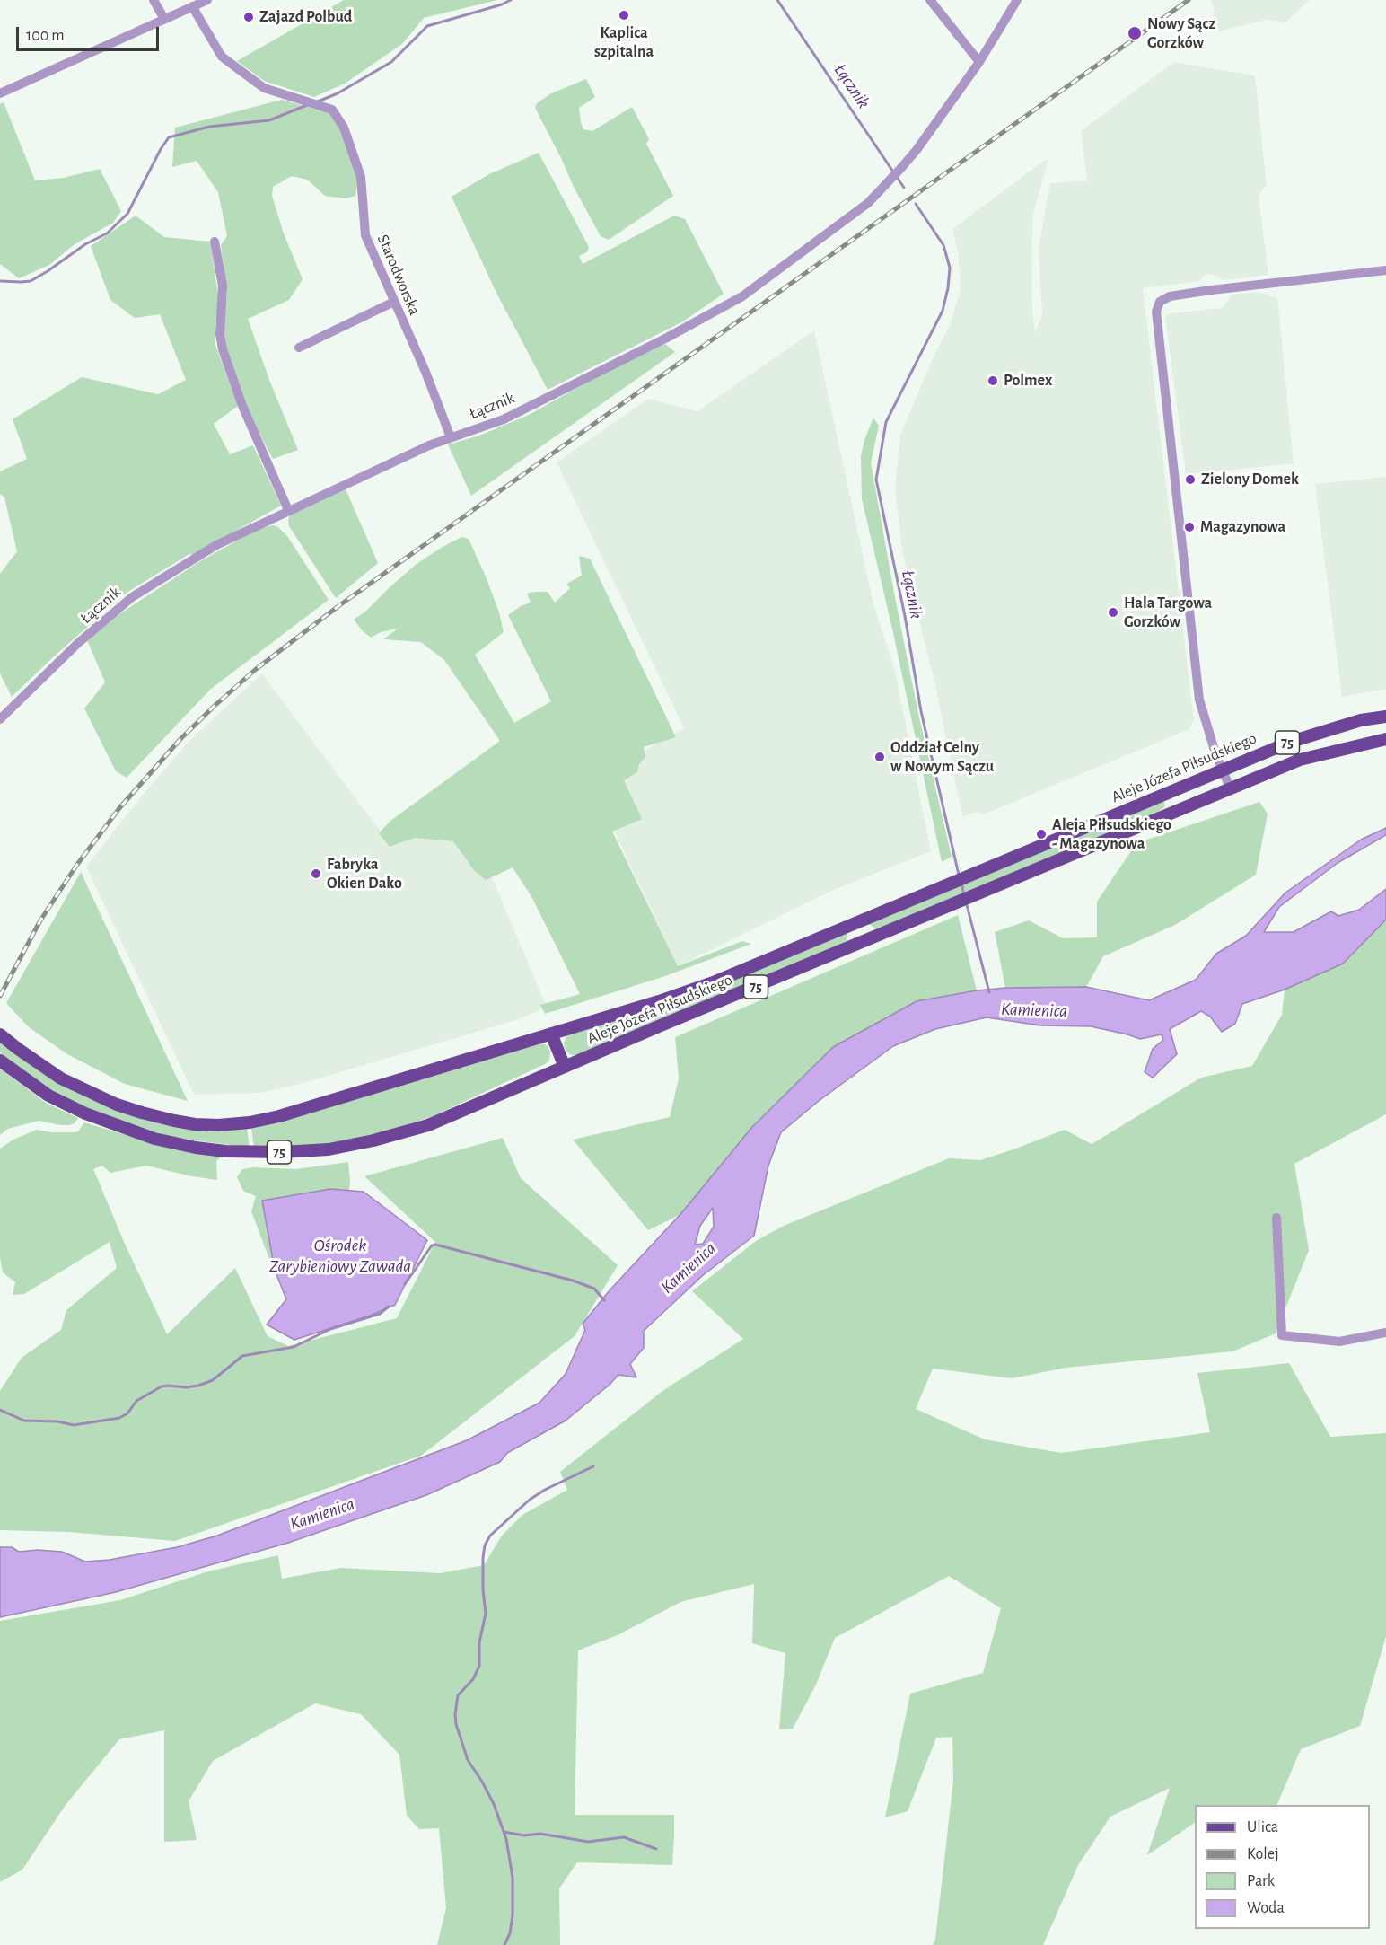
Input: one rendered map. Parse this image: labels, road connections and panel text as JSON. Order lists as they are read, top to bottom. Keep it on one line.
{"streets":{"main road":["75","Aleje Józefa Piłsudskiego"],"street":["Starodworska","Łącznik"]},"crossings":[["Starodworska","Łącznik"]],"water":["Łącznik","Kamienica","Ośrodek Zarybieniowy Zawada"],"places":["Kaplica szpitalna","Zajazd Polbud","Nowy Sącz Gorzków","Polmex","Zielony Domek","Magazynowa","Hala Targowa Gorzków","Oddział Celny w Nowym Sączu","Aleja Piłsudskiego - Magazynowa","Fabryka Okien Dako"],"legend":["Ulica","Kolej","Park","Woda"],"scale_bar":"100 m"}
